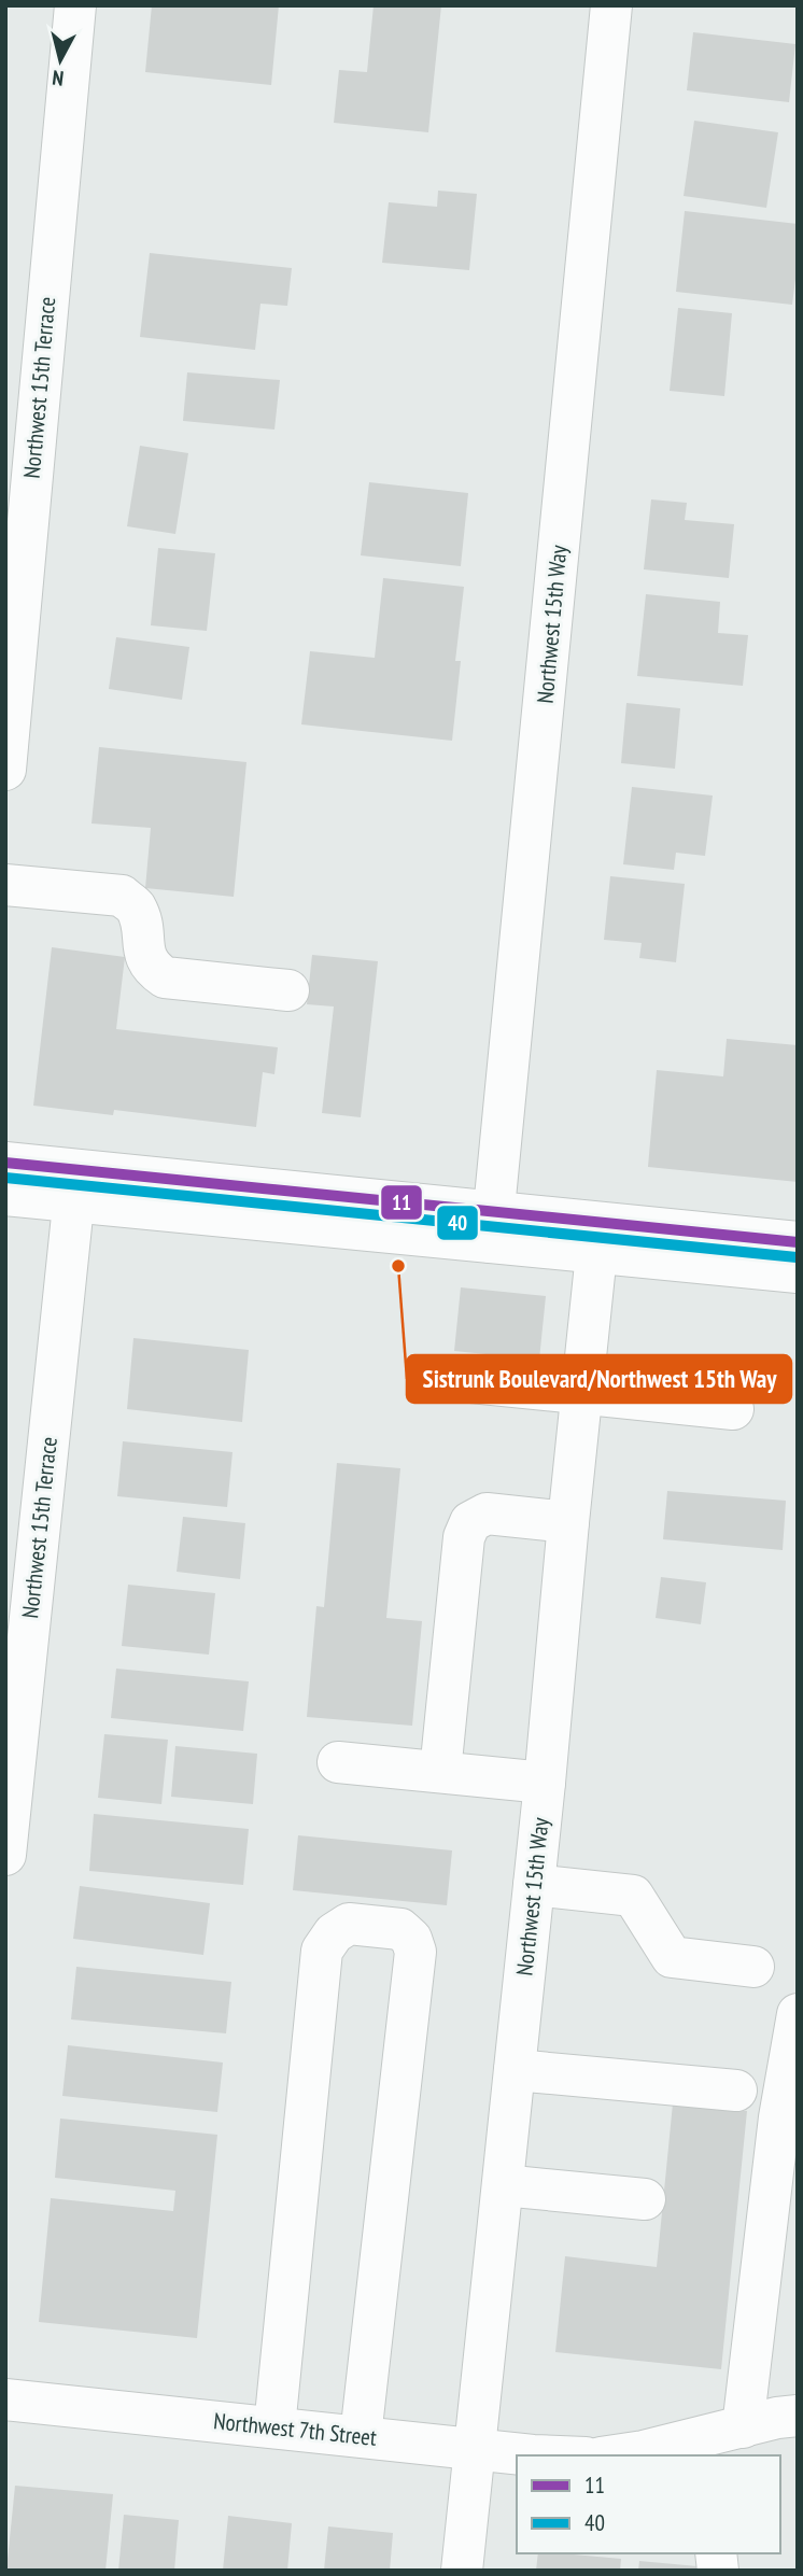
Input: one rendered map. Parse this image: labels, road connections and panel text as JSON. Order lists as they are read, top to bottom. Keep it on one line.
{"streets":{"street":["Northwest 15th Terrace","Northwest 15th Way","Northwest 7th Street"]},"crossings":[["Northwest 15th Way","Northwest 7th Street"]],"places":["Sistrunk Boulevard/Northwest 15th Way"],"lines":["transit line 11","transit line 40"],"legend":["11","40"],"north":"bottom"}
